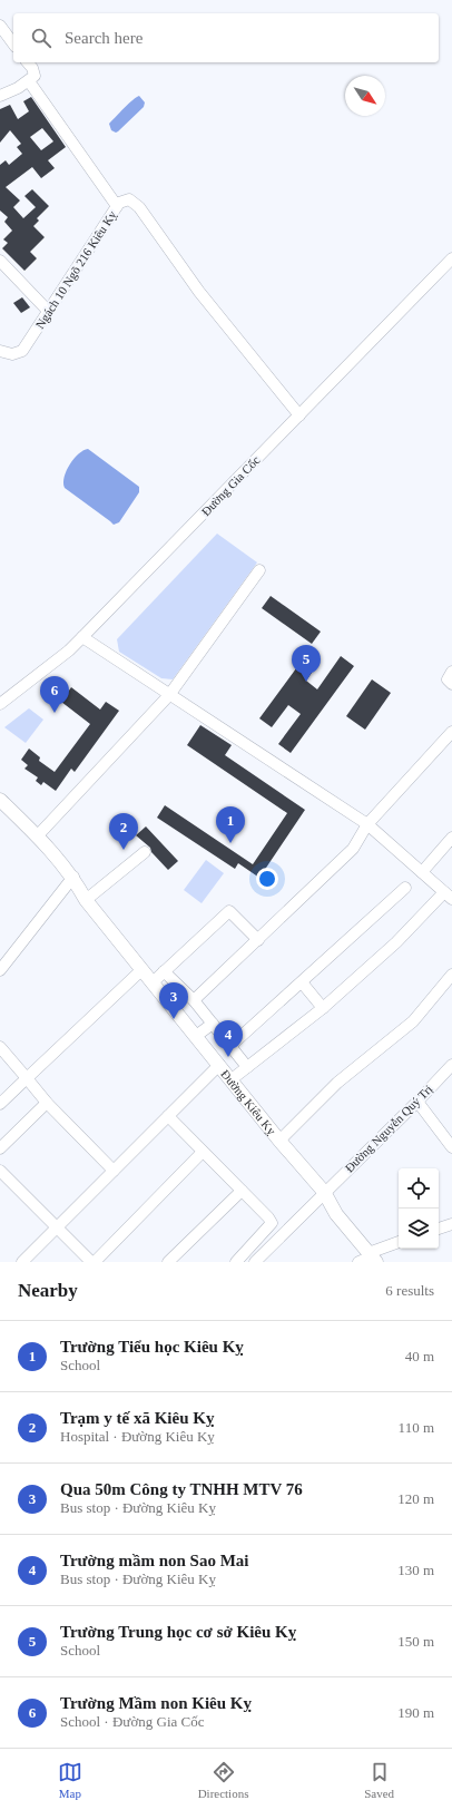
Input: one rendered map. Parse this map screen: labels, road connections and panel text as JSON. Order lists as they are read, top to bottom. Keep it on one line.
{"streets":{"main road":["Đường Kiêu Kỵ"],"street":["Ngách 10 Ngõ 216 Kiêu Kỵ","Đường Gia Cốc","Đường Nguyễn Quý Trị"]},"crossings":[["Ngách 10 Ngõ 216 Kiêu Kỵ","Đường Gia Cốc"],["Đường Kiêu Kỵ","Đường Nguyễn Quý Trị"]],"north":"bottom right","page":{"search":"Search here","pins":["5","6","1","2","3","4"],"heading":["Nearby","6 results"],"list":[{"mark":"1","name":"Trường Tiểu học Kiêu Kỵ","note":"School","value":"40 m"},{"mark":"2","name":"Trạm y tế xã Kiêu Kỵ","note":"Hospital · Đường Kiêu Kỵ","value":"110 m"},{"mark":"3","name":"Qua 50m Công ty TNHH MTV 76","note":"Bus stop · Đường Kiêu Kỵ","value":"120 m"},{"mark":"4","name":"Trường mầm non Sao Mai","note":"Bus stop · Đường Kiêu Kỵ","value":"130 m"},{"mark":"5","name":"Trường Trung học cơ sở Kiêu Kỵ","note":"School","value":"150 m"},{"mark":"6","name":"Trường Mầm non Kiêu Kỵ","note":"School · Đường Gia Cốc","value":"190 m"}],"nav":["Map","Directions","Saved"]}}
